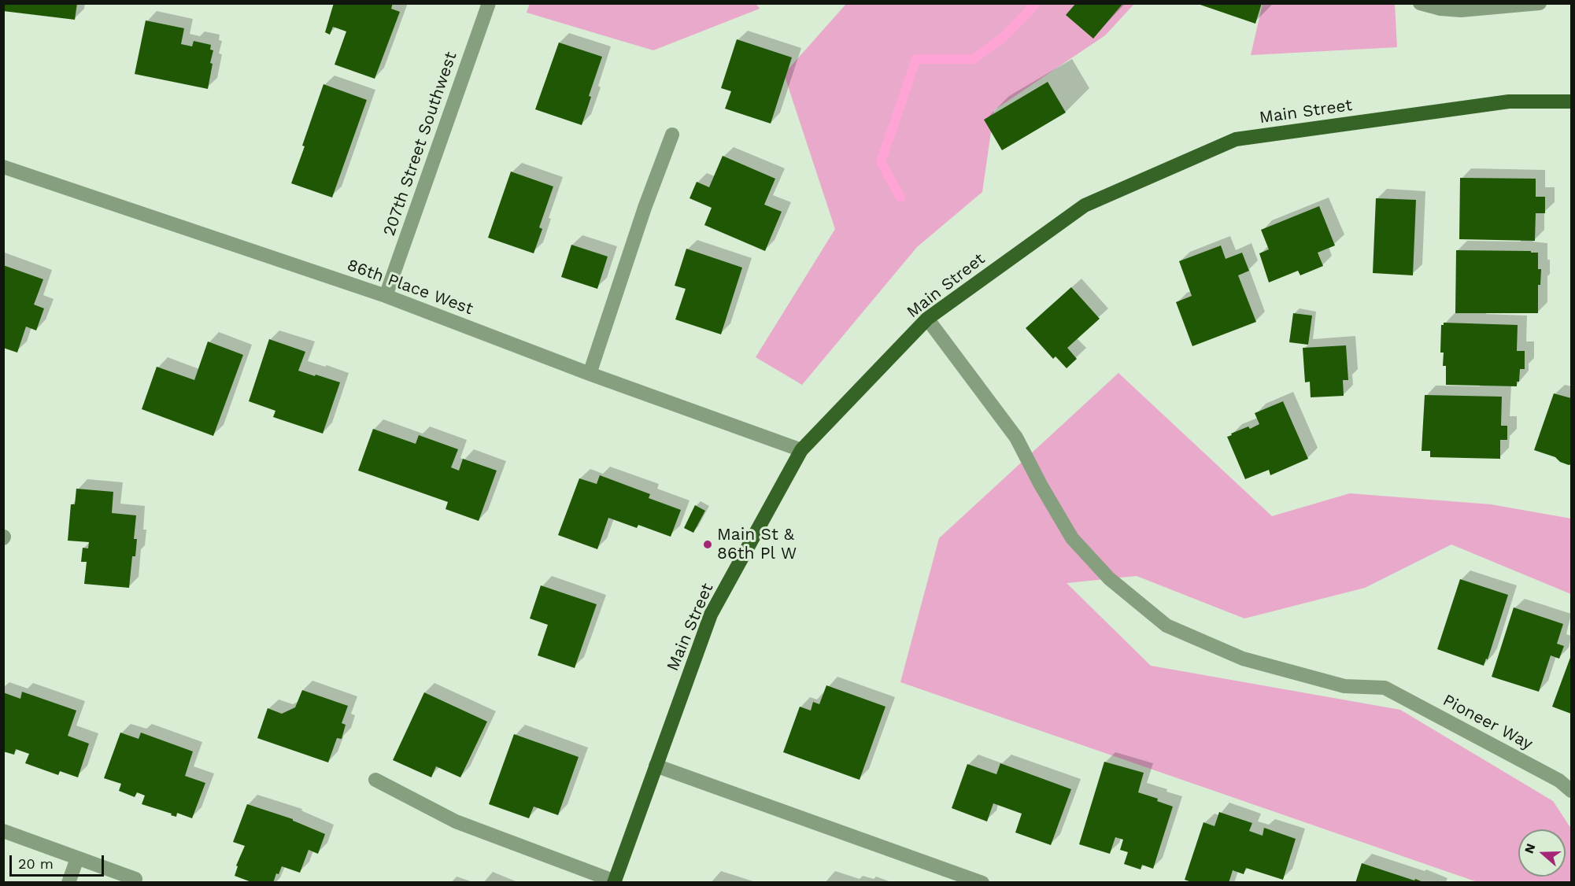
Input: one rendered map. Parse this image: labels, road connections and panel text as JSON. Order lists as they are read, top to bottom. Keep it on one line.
{"streets":{"main road":["Main Street"],"street":["207th Street Southwest","86th Place West","Pioneer Way"]},"crossings":[["Main Street","86th Place West"],["Main Street","Pioneer Way"],["207th Street Southwest","86th Place West"]],"places":["Main St & 86th Pl W"],"scale_bar":"20 m","north":"left"}
